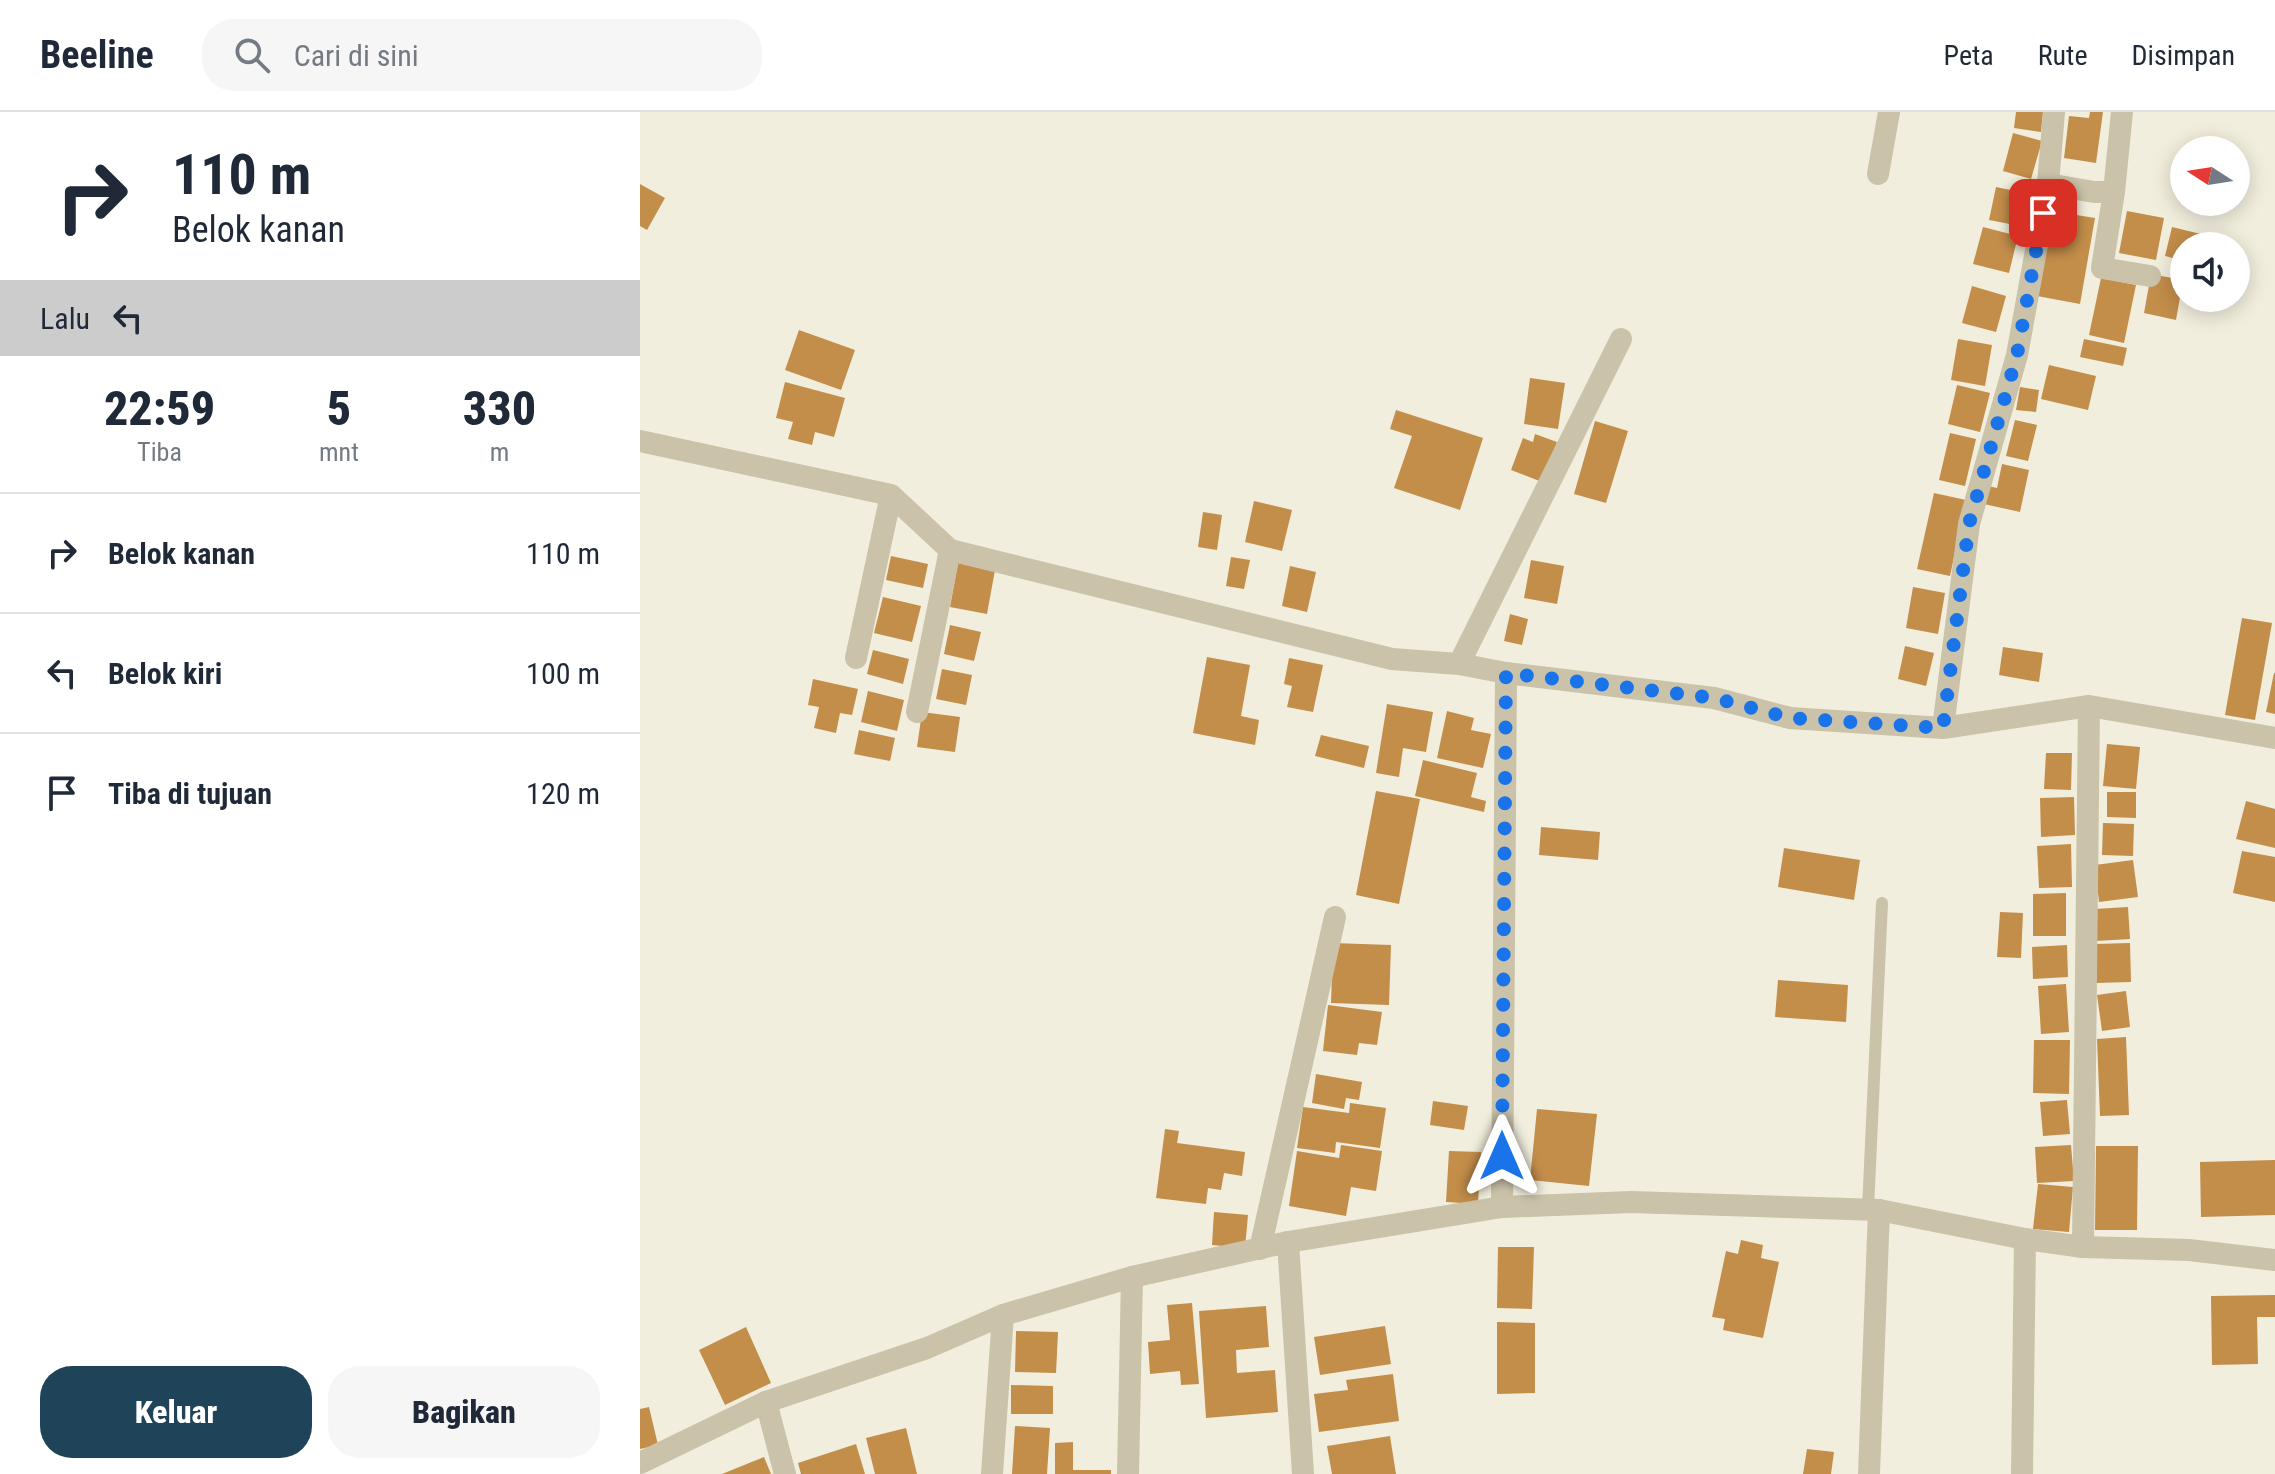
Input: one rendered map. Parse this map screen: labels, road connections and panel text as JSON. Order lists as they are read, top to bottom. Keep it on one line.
{"north":"left","page":{"header":"Beeline","search":"Cari di sini","nav":["Peta","Rute","Disimpan"],"turn":["110 m","Belok kanan"],"then":"Lalu","eta":["22:59","Tiba","5","mnt","330","m"],"list":[{"name":"Belok kanan","value":"110 m"},{"name":"Belok kiri","value":"100 m"},{"name":"Tiba di tujuan","value":"120 m"}],"buttons":["Keluar","Bagikan"]}}
